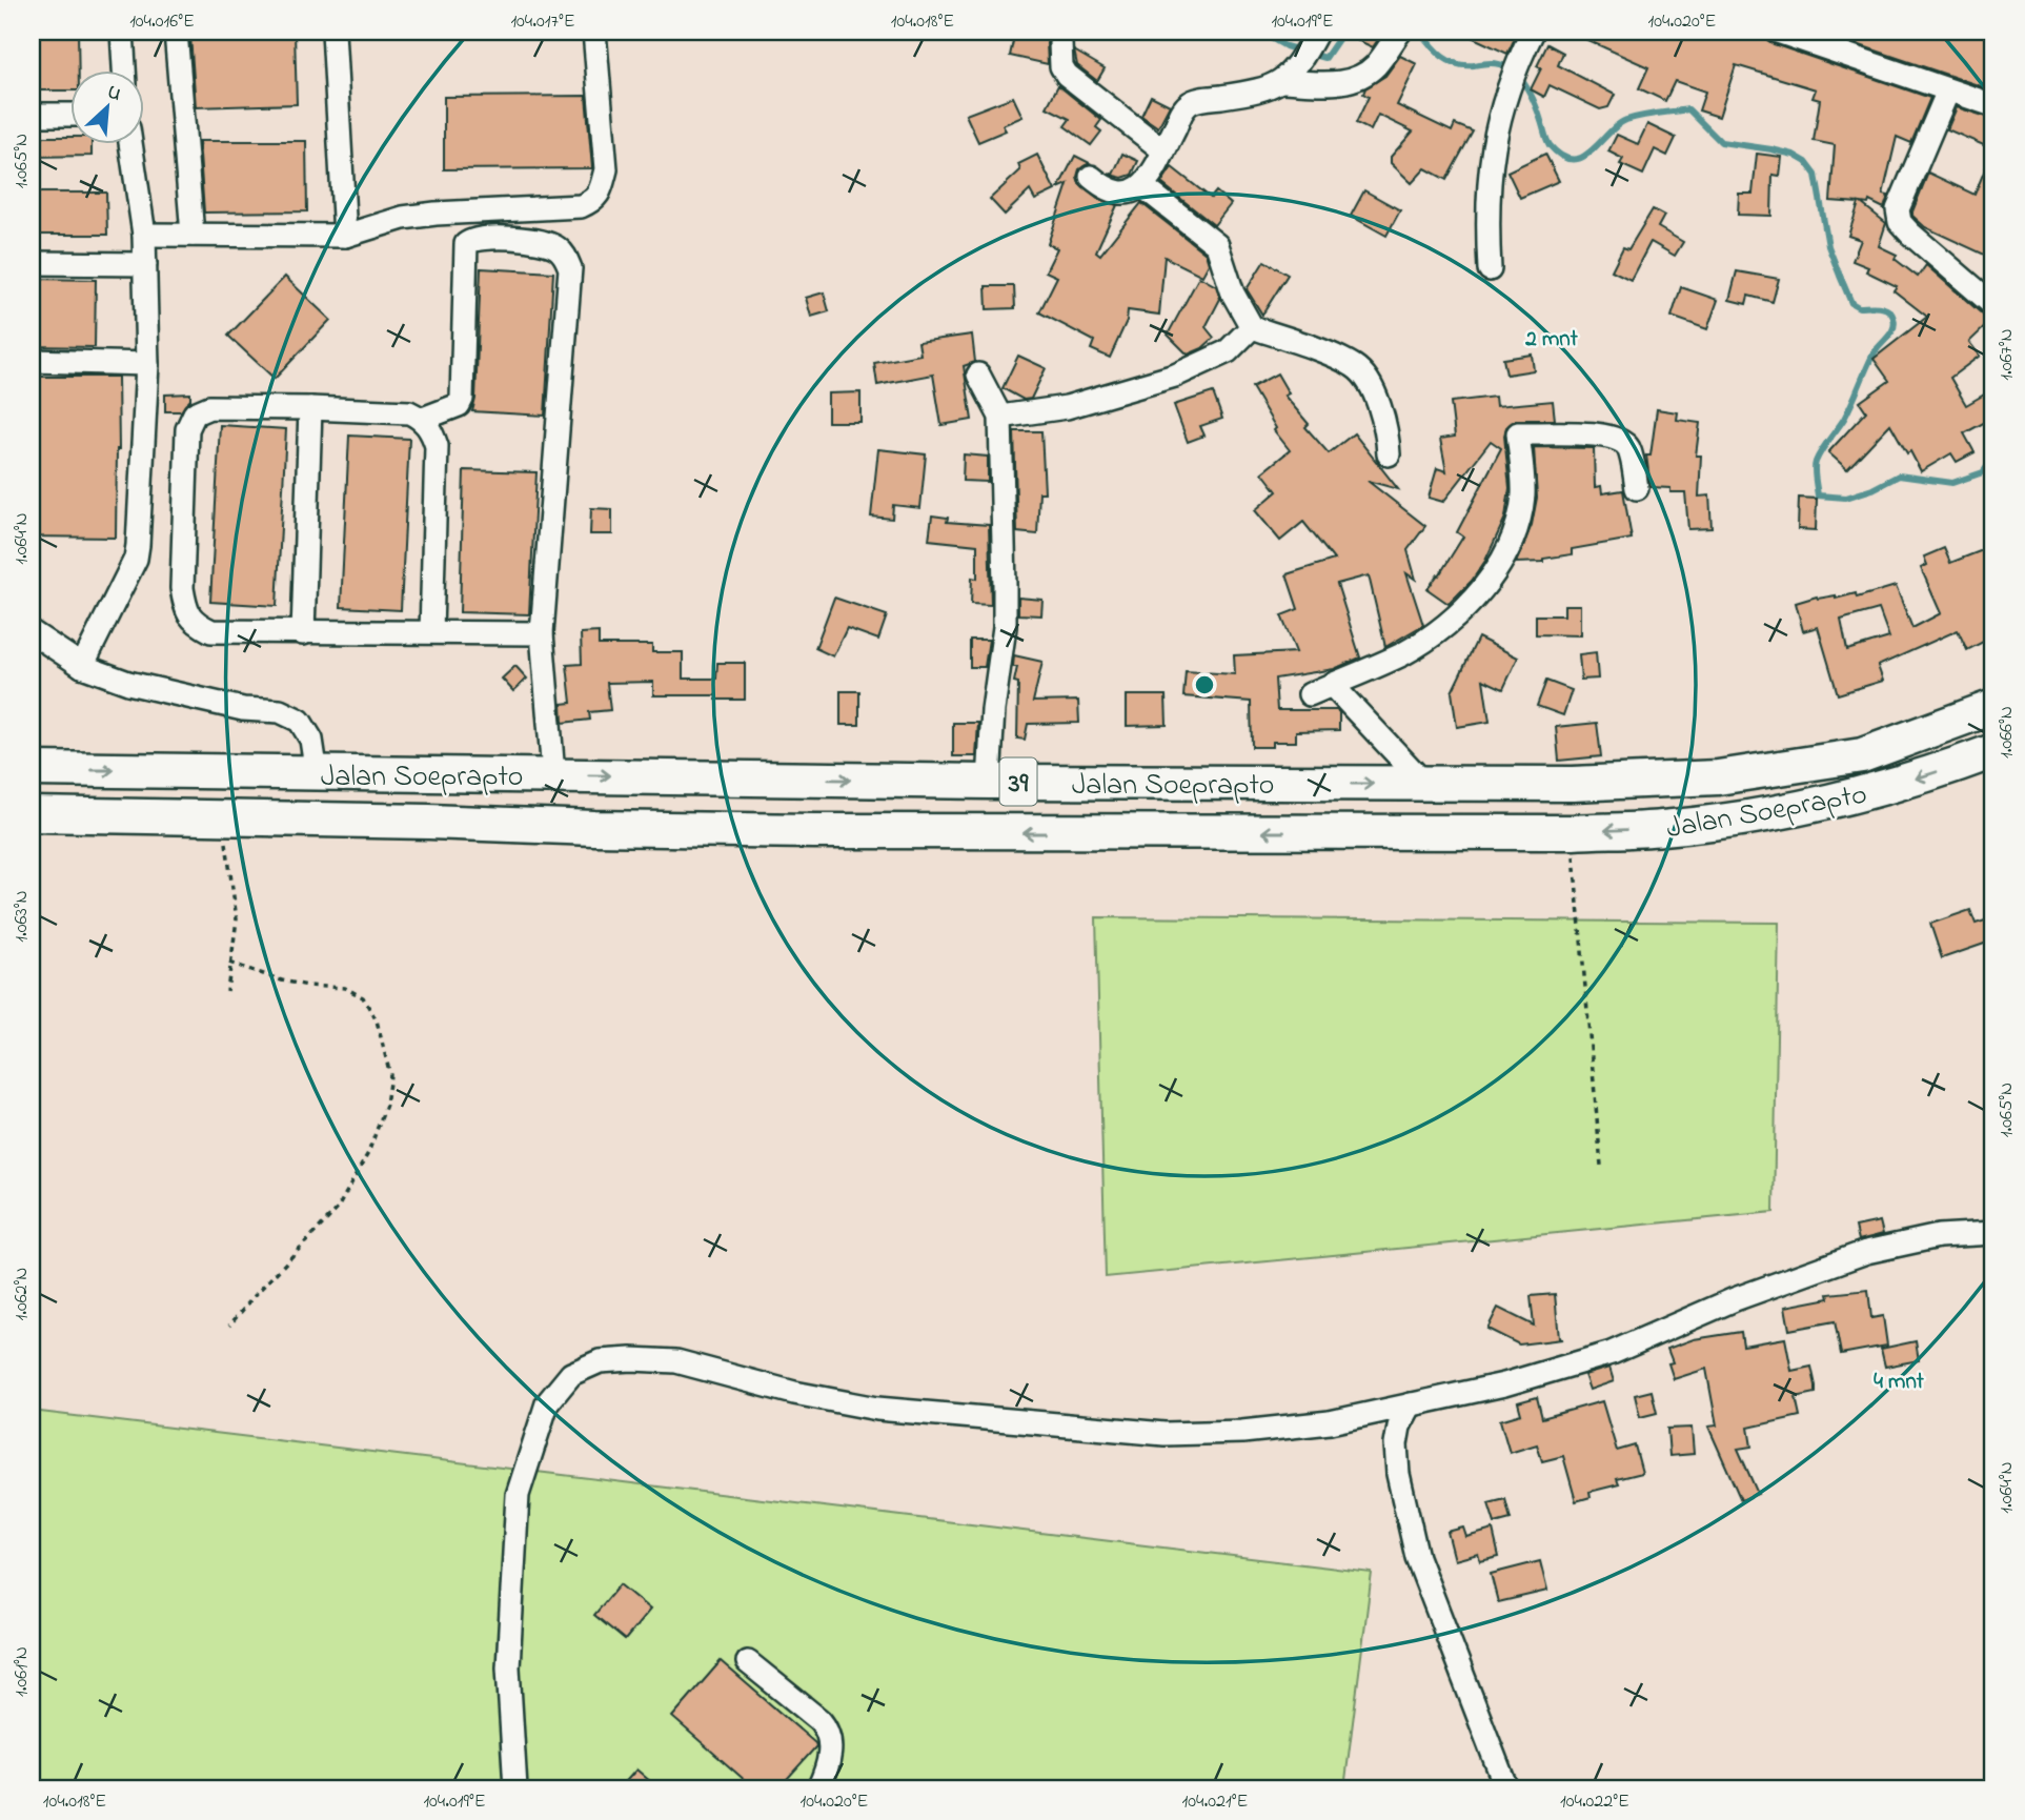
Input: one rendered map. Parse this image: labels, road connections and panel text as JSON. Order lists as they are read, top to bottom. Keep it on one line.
{"streets":{"highway":["Jalan Soeprapto","39"]},"north":"top right","coordinates":["104.016°E","104.017°E","104.018°E","104.019°E","104.020°E","1.065°N","1.067°N","1.064°N","1.066°N","1.063°N","1.062°N","1.061°N","104.021°E","104.022°E"],"rings":["2 mnt","4 mnt"]}
